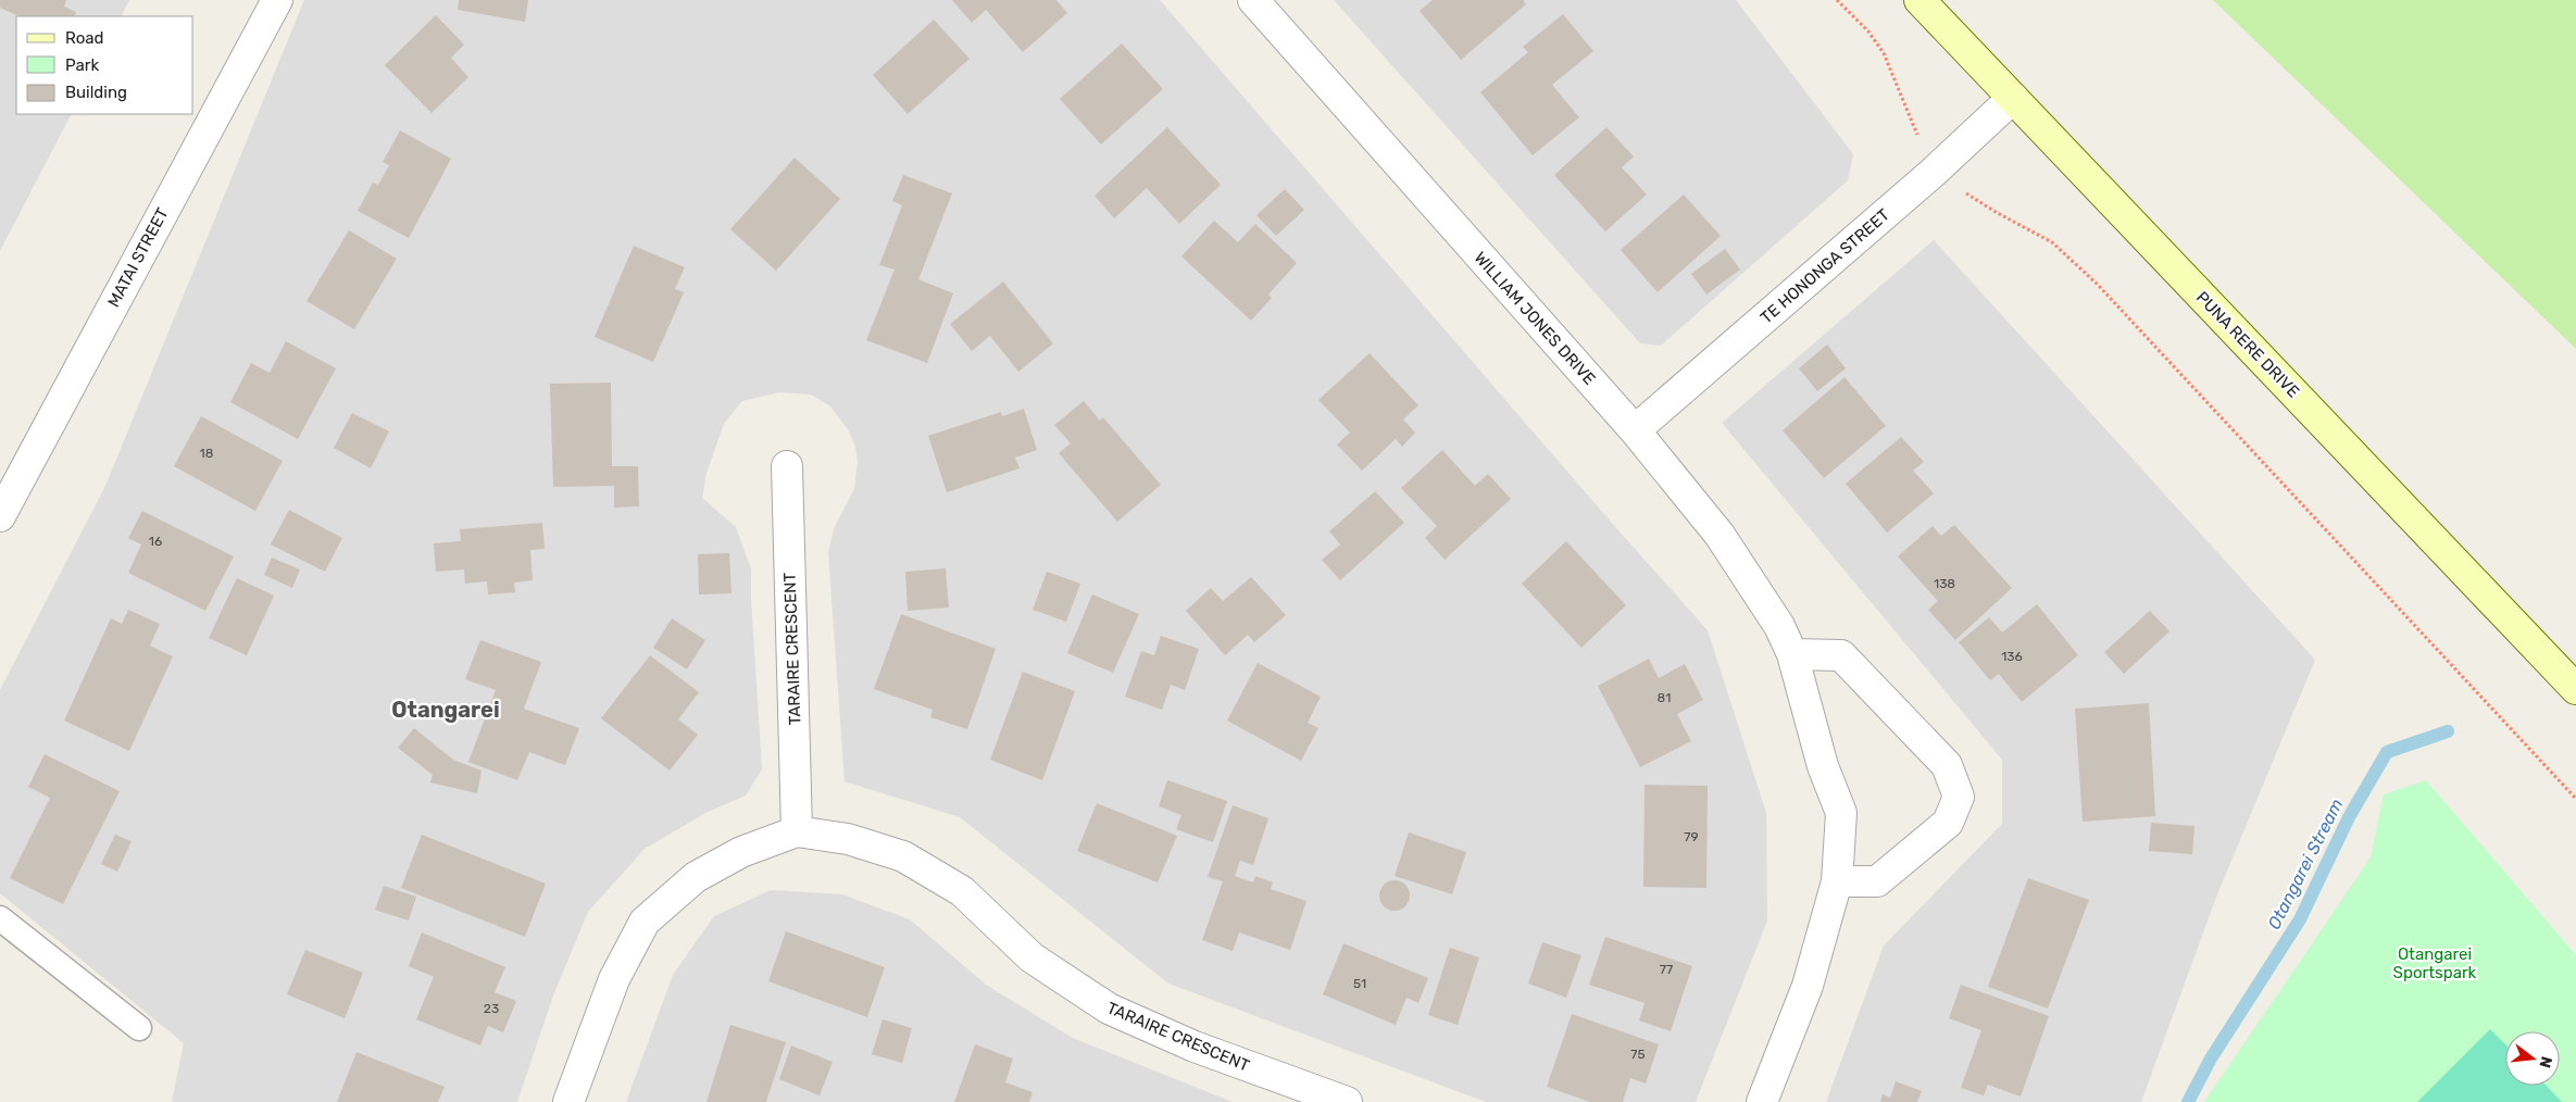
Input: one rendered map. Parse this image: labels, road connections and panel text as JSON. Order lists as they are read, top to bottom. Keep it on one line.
{"streets":{"main road":["PUNA RERE DRIVE"],"street":["MATAI STREET","TE HONONGA STREET","WILLIAM JONES DRIVE","TARAIRE CRESCENT"]},"crossings":[["TE HONONGA STREET","WILLIAM JONES DRIVE"],["TE HONONGA STREET","PUNA RERE DRIVE"]],"districts":["Otangarei"],"water":["Otangarei Stream"],"parks":["Otangarei Sportspark"],"house_numbers":["18","16","138","136","81","79","77","51","23","75"],"legend":["Road","Park","Building"],"north":"right"}
